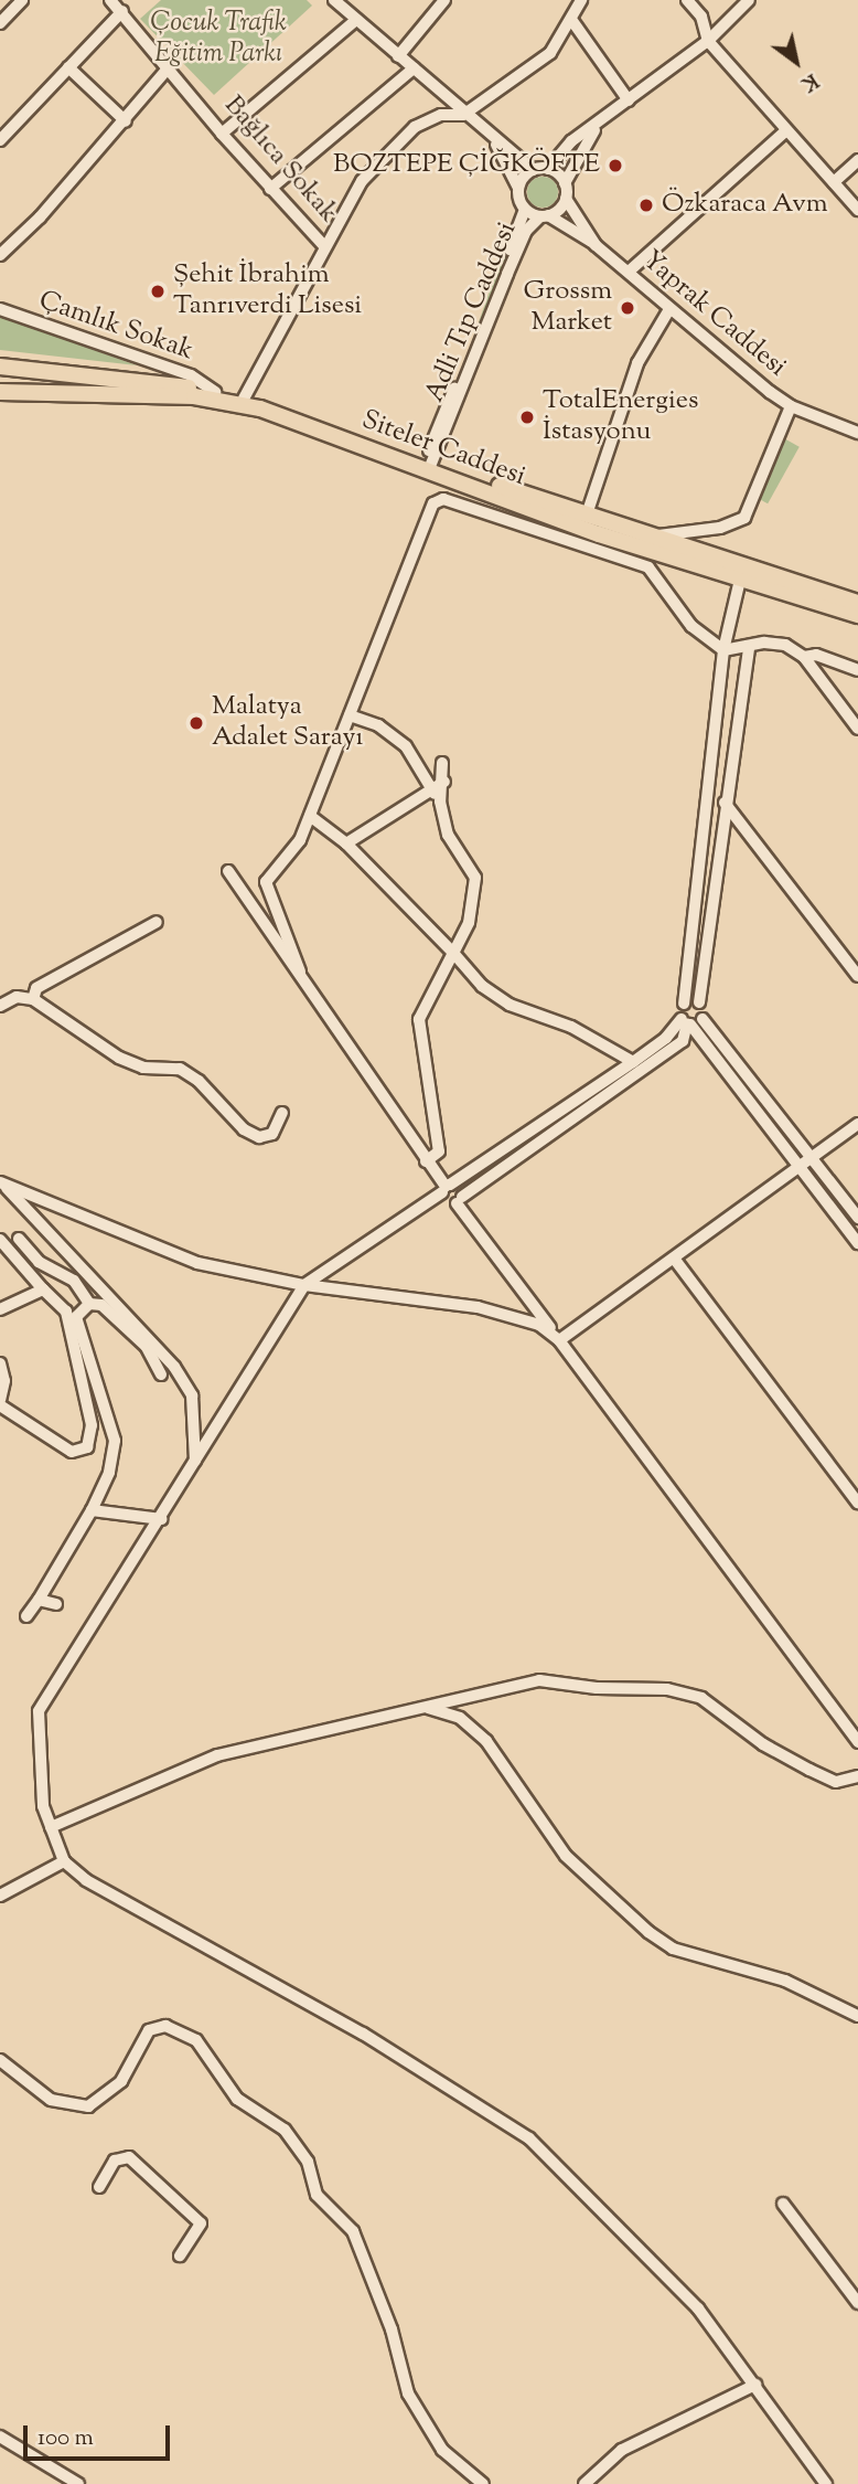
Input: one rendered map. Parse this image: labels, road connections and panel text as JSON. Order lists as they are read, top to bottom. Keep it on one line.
{"streets":{"main road":["Siteler Caddesi"],"street":["Bağlıca Sokak","Adli Tıp Caddesi","Yaprak Caddesi","Çamlık Sokak"]},"crossings":[["Adli Tıp Caddesi","Yaprak Caddesi"],["Adli Tıp Caddesi","Siteler Caddesi"],["Çamlık Sokak","Siteler Caddesi"]],"parks":["Çocuk Trafik Eğitim Parkı"],"places":["BOZTEPE ÇİĞKÖFTE","Özkaraca Avm","Şehit İbrahim Tanrıverdi Lisesi","Grossm Market","TotalEnergies İstasyonu","Malatya Adalet Sarayı"],"scale_bar":"100 m","north":"bottom right"}
